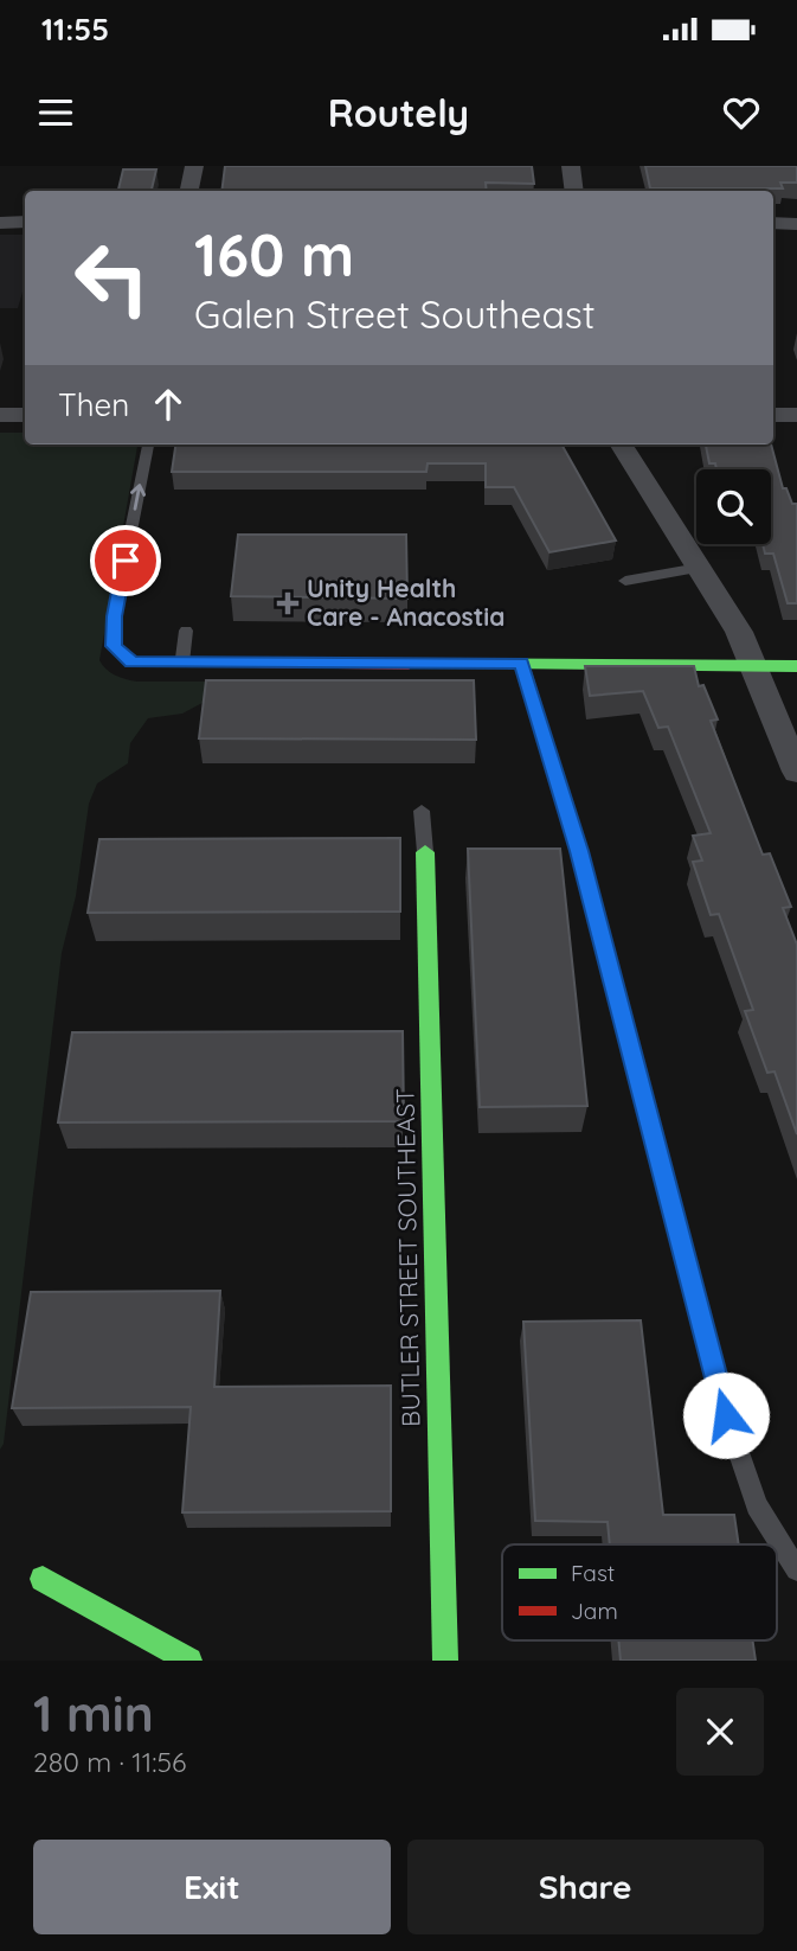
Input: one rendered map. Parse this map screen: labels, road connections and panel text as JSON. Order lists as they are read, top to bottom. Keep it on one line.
{"streets":{"street":["BUTLER STREET SOUTHEAST"]},"places":{"health":["Unity Health Care - Anacostia"]},"legend":["Fast","Jam"],"page":{"status":"11:55","header":"Routely","turn":["160 m","Galen Street Southeast"],"then":"Then","heading":["1 min","280 m · 11:56"],"buttons":["Exit","Share"]}}
